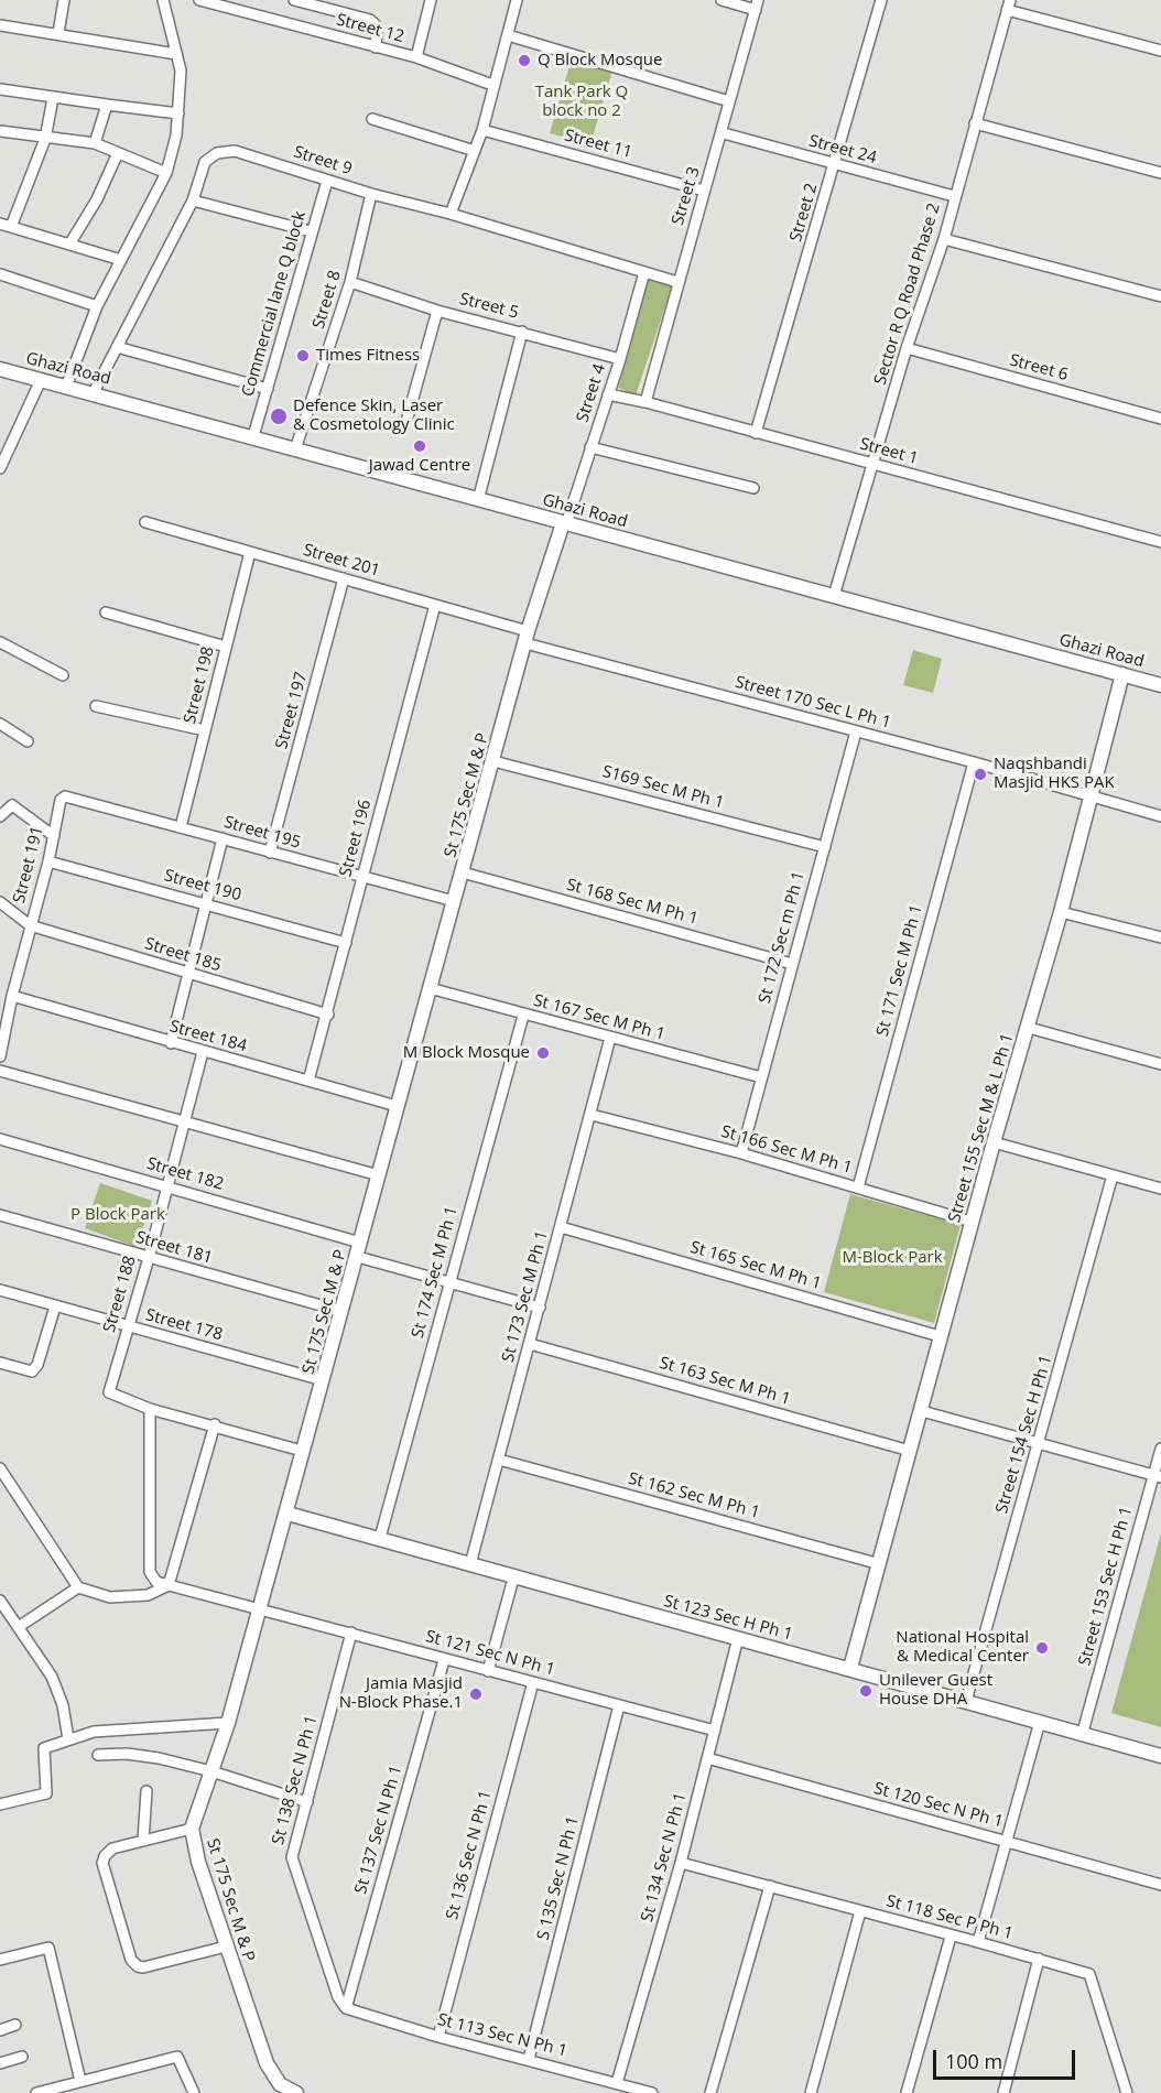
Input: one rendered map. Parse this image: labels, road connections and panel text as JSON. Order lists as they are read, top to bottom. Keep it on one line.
{"streets":{"street":["Street 12","Street 11","Street 24","Street 9","Street 3","Street 2","Sector R Q Road Phase 2","Street 8","Commercial lane Q block","Street 5","Street 6","Ghazi Road","Street 4","Street 1","Street 201","Street 198","Street 170 Sec L Ph 1","Street 197","S169 Sec M Ph 1","St 175 Sec M & P","Street 195","Street 196","Street 191","Street 190","St 168 Sec M Ph 1","St 172 Sec m Ph 1","Street 185","St 171 Sec M Ph 1","St 167 Sec M Ph 1","Street 184","Street 155 Sec M & L Ph 1","St 166 Sec M Ph 1","Street 182","Street 181","St 165 Sec M Ph 1","St 174 Sec M Ph 1","Street 188","St 173 Sec M Ph 1","Street 178","St 163 Sec M Ph 1","Street 154 Sec H Ph 1","St 162 Sec M Ph 1","Street 153 Sec H Ph 1","St 123 Sec H Ph 1","St 121 Sec N Ph 1","St 138 Sec N Ph 1","St 120 Sec N Ph 1","St 137 Sec N Ph 1","St 136 Sec N Ph 1","St 134 Sec N Ph 1","S 135 Sec N Ph 1","St 118 Sec P Ph 1","St 113 Sec N Ph 1"]},"crossings":[["Street 11","Street 3"],["Street 24","Street 3"],["Street 24","Street 2"],["Street 24","Sector R Q Road Phase 2"],["Street 9","Street 3"],["Street 9","Street 8"],["Street 9","Commercial lane Q block"],["Street 9","Ghazi Road"],["Street 9","Street 4"],["Street 3","Street 1"],["Street 2","Street 1"],["Sector R Q Road Phase 2","Street 6"],["Sector R Q Road Phase 2","Ghazi Road"],["Sector R Q Road Phase 2","Street 1"],["Street 8","Street 5"],["Street 8","Ghazi Road"],["Commercial lane Q block","Ghazi Road"],["Street 5","Street 4"],["Ghazi Road","Street 4"],["Ghazi Road","St 175 Sec M & P"],["Ghazi Road","Street 155 Sec M & L Ph 1"],["Street 4","Street 1"],["Street 4","St 175 Sec M & P"],["Street 201","Street 198"],["Street 201","Street 170 Sec L Ph 1"],["Street 201","Street 197"],["Street 201","St 175 Sec M & P"],["Street 201","Street 196"],["Street 198","Street 195"],["Street 170 Sec L Ph 1","St 175 Sec M & P"],["Street 170 Sec L Ph 1","St 172 Sec m Ph 1"],["Street 170 Sec L Ph 1","St 171 Sec M Ph 1"],["Street 170 Sec L Ph 1","Street 155 Sec M & L Ph 1"],["Street 197","Street 195"],["S169 Sec M Ph 1","St 175 Sec M & P"],["S169 Sec M Ph 1","St 172 Sec m Ph 1"],["St 175 Sec M & P","Street 195"],["St 175 Sec M & P","St 168 Sec M Ph 1"],["St 175 Sec M & P","St 167 Sec M Ph 1"],["St 175 Sec M & P","Street 184"],["St 175 Sec M & P","Street 182"],["St 175 Sec M & P","Street 181"],["St 175 Sec M & P","Street 178"],["St 175 Sec M & P","St 123 Sec H Ph 1"],["St 175 Sec M & P","St 121 Sec N Ph 1"],["Street 195","Street 196"],["Street 195","Street 191"],["Street 196","Street 190"],["Street 196","Street 185"],["Street 196","Street 184"],["Street 191","Street 190"],["Street 191","Street 185"],["Street 191","Street 184"],["St 168 Sec M Ph 1","St 172 Sec m Ph 1"],["St 172 Sec m Ph 1","St 167 Sec M Ph 1"],["St 172 Sec m Ph 1","St 166 Sec M Ph 1"],["St 171 Sec M Ph 1","St 166 Sec M Ph 1"],["St 167 Sec M Ph 1","St 174 Sec M Ph 1"],["St 167 Sec M Ph 1","St 173 Sec M Ph 1"],["Street 184","Street 188"],["Street 155 Sec M & L Ph 1","St 166 Sec M Ph 1"],["Street 155 Sec M & L Ph 1","St 165 Sec M Ph 1"],["Street 155 Sec M & L Ph 1","St 163 Sec M Ph 1"],["Street 155 Sec M & L Ph 1","St 162 Sec M Ph 1"],["Street 155 Sec M & L Ph 1","St 123 Sec H Ph 1"],["St 166 Sec M Ph 1","St 173 Sec M Ph 1"],["Street 182","St 174 Sec M Ph 1"],["Street 182","Street 188"],["Street 182","St 173 Sec M Ph 1"],["Street 181","Street 188"],["St 165 Sec M Ph 1","St 173 Sec M Ph 1"],["St 174 Sec M Ph 1","St 123 Sec H Ph 1"],["Street 188","Street 178"],["St 173 Sec M Ph 1","St 163 Sec M Ph 1"],["St 173 Sec M Ph 1","St 162 Sec M Ph 1"],["St 173 Sec M Ph 1","St 123 Sec H Ph 1"],["Street 154 Sec H Ph 1","St 123 Sec H Ph 1"],["Street 153 Sec H Ph 1","St 123 Sec H Ph 1"],["St 123 Sec H Ph 1","St 134 Sec N Ph 1"],["St 121 Sec N Ph 1","St 138 Sec N Ph 1"],["St 121 Sec N Ph 1","St 137 Sec N Ph 1"],["St 121 Sec N Ph 1","St 136 Sec N Ph 1"],["St 121 Sec N Ph 1","St 134 Sec N Ph 1"],["St 121 Sec N Ph 1","S 135 Sec N Ph 1"],["St 138 Sec N Ph 1","St 137 Sec N Ph 1"],["St 138 Sec N Ph 1","St 113 Sec N Ph 1"],["St 120 Sec N Ph 1","St 134 Sec N Ph 1"],["St 137 Sec N Ph 1","St 113 Sec N Ph 1"],["St 136 Sec N Ph 1","St 113 Sec N Ph 1"],["St 134 Sec N Ph 1","St 118 Sec P Ph 1"],["St 134 Sec N Ph 1","St 113 Sec N Ph 1"],["S 135 Sec N Ph 1","St 113 Sec N Ph 1"]],"parks":["Tank Park Q block no 2","P Block Park","M-Block Park"],"places":["Q Block Mosque","Times Fitness","Defence Skin, Laser & Cosmetology Clinic","Jawad Centre","Naqshbandi Masjid HKS PAK","M Block Mosque","National Hospital & Medical Center","Unilever Guest House DHA","Jamia Masjid N-Block Phase.1"],"scale_bar":"100 m"}
